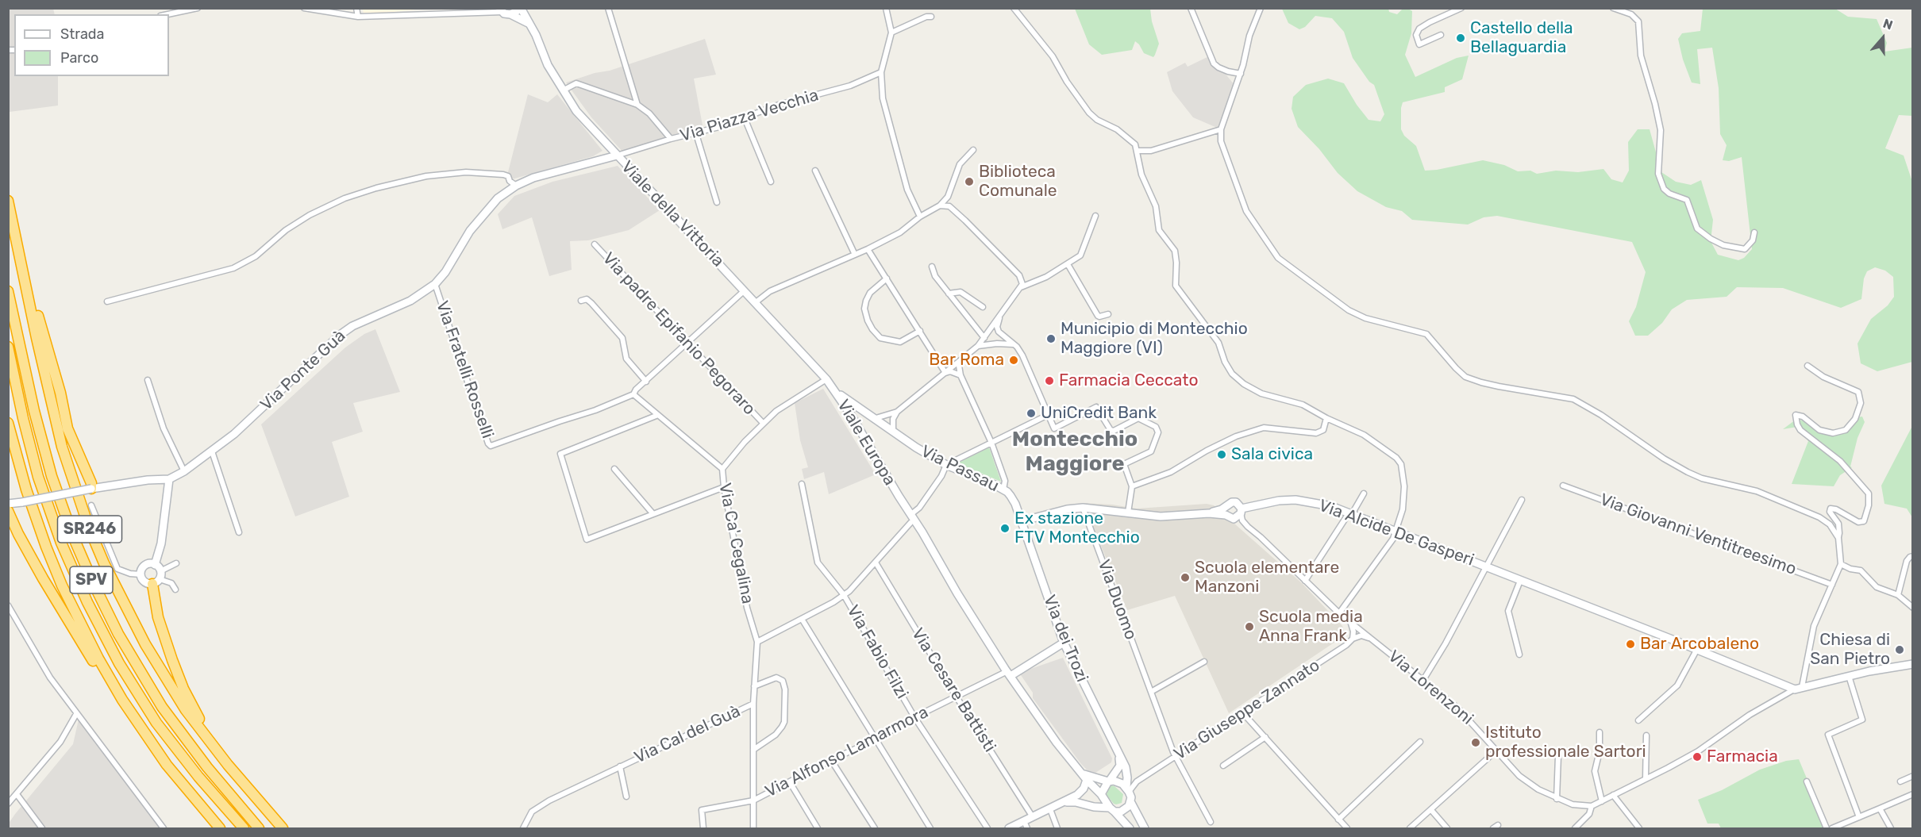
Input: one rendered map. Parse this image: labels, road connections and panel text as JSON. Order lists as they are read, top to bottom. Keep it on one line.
{"streets":{"highway":["SR246","SPV"],"street":["Via Piazza Vecchia","Viale della Vittoria","Via padre Epifanio Pegoraro","Via Fratelli Rosselli","Via Ponte Guà","Viale Europa","Via Passau","Via Alcide De Gasperi","Via Giovanni Ventitreesimo","Via Ca' Cegalina","Via Duomo","Via dei Trozi","Via Fabio Filzi","Via Lorenzoni","Via Cesare Battisti","Via Giuseppe Zannato","Via Cal del Guà","Via Alfonso Lamarmora"]},"crossings":[["Via Piazza Vecchia","Viale della Vittoria"],["Via Piazza Vecchia","Via Ponte Guà"],["Viale della Vittoria","Via Ponte Guà"],["Viale della Vittoria","Viale Europa"],["Viale della Vittoria","Via Passau"],["Viale della Vittoria","Via Ca' Cegalina"],["Via padre Epifanio Pegoraro","Via Ca' Cegalina"],["Via Fratelli Rosselli","Via Ponte Guà"],["Viale Europa","Via Passau"],["Viale Europa","Via dei Trozi"],["Viale Europa","Via Giuseppe Zannato"],["Viale Europa","Via Alfonso Lamarmora"],["Via Passau","Via dei Trozi"],["Via Alcide De Gasperi","Via Lorenzoni"],["Via Ca' Cegalina","Via Cal del Guà"],["Via Duomo","Via Giuseppe Zannato"],["Via dei Trozi","Via Giuseppe Zannato"],["Via Fabio Filzi","Via Alfonso Lamarmora"],["Via Cesare Battisti","Via Alfonso Lamarmora"]],"districts":["Montecchio Maggiore"],"places":["Castello della Bellaguardia","Biblioteca Comunale","Municipio di Montecchio Maggiore (VI)","Bar Roma","Farmacia Ceccato","UniCredit Bank","Sala civica","Ex stazione FTV Montecchio","Scuola elementare Manzoni","Scuola media Anna Frank","Bar Arcobaleno","Chiesa di San Pietro","Istituto professionale Sartori","Farmacia"],"legend":["Strada","Parco"],"north":"top"}
